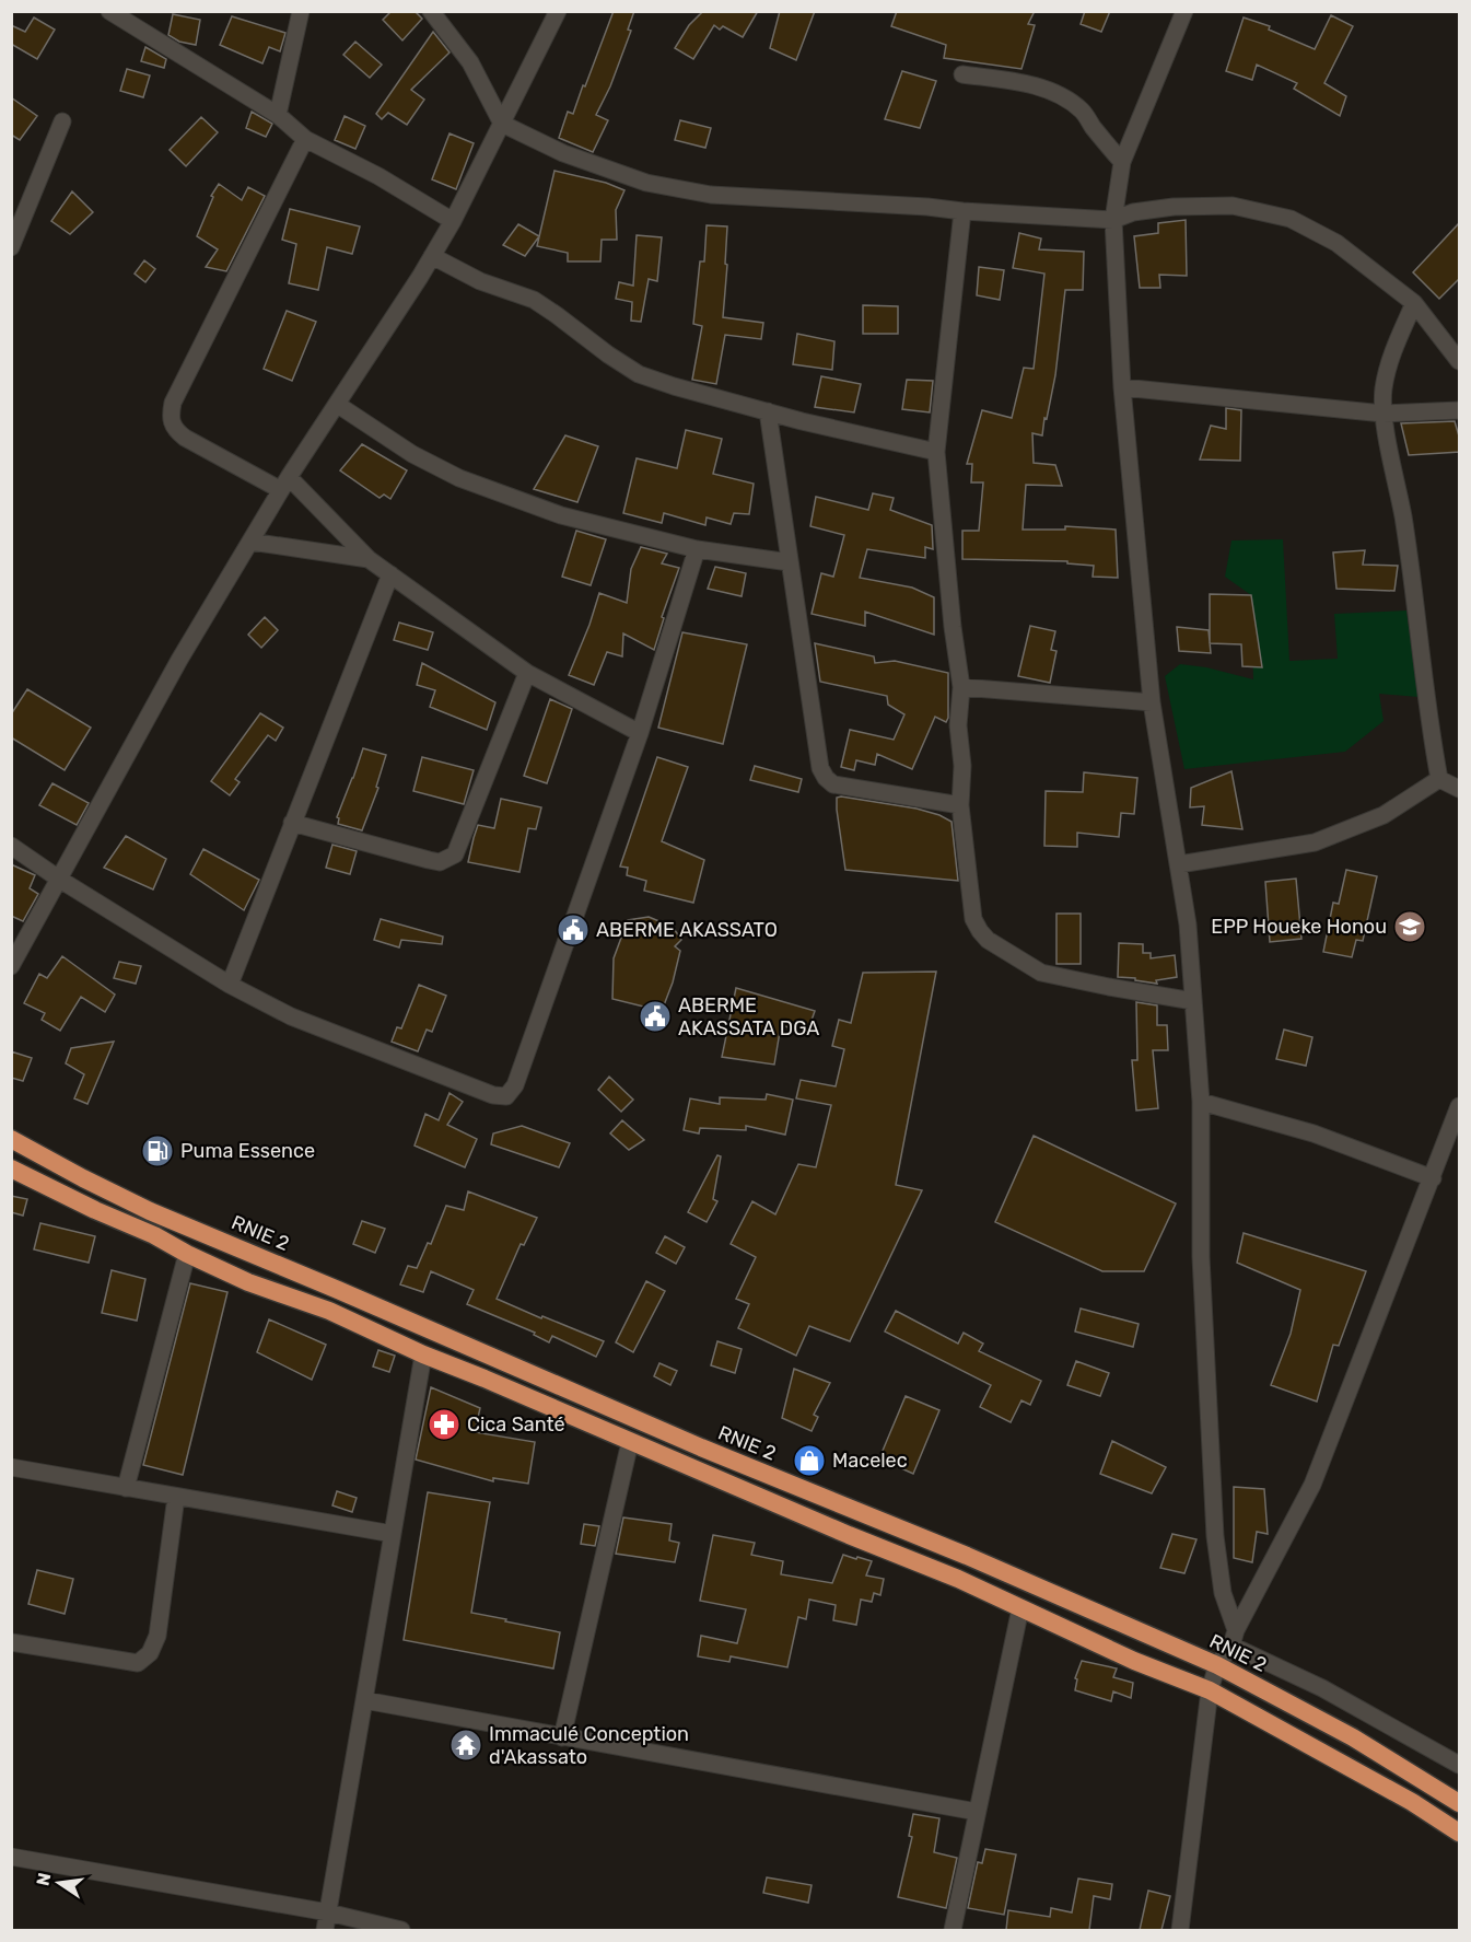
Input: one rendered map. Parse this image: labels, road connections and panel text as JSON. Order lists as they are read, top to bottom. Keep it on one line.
{"streets":{"highway":["RNIE 2"]},"places":{"school or university":["EPP Houeke Honou"],"public building":["ABERME AKASSATO","ABERME AKASSATA DGA"],"fuel station":["Puma Essence"],"pharmacy":["Cica Santé"],"shop":["Macelec"],"temple":["Immaculé Conception d'Akassato"]},"north":"left"}
